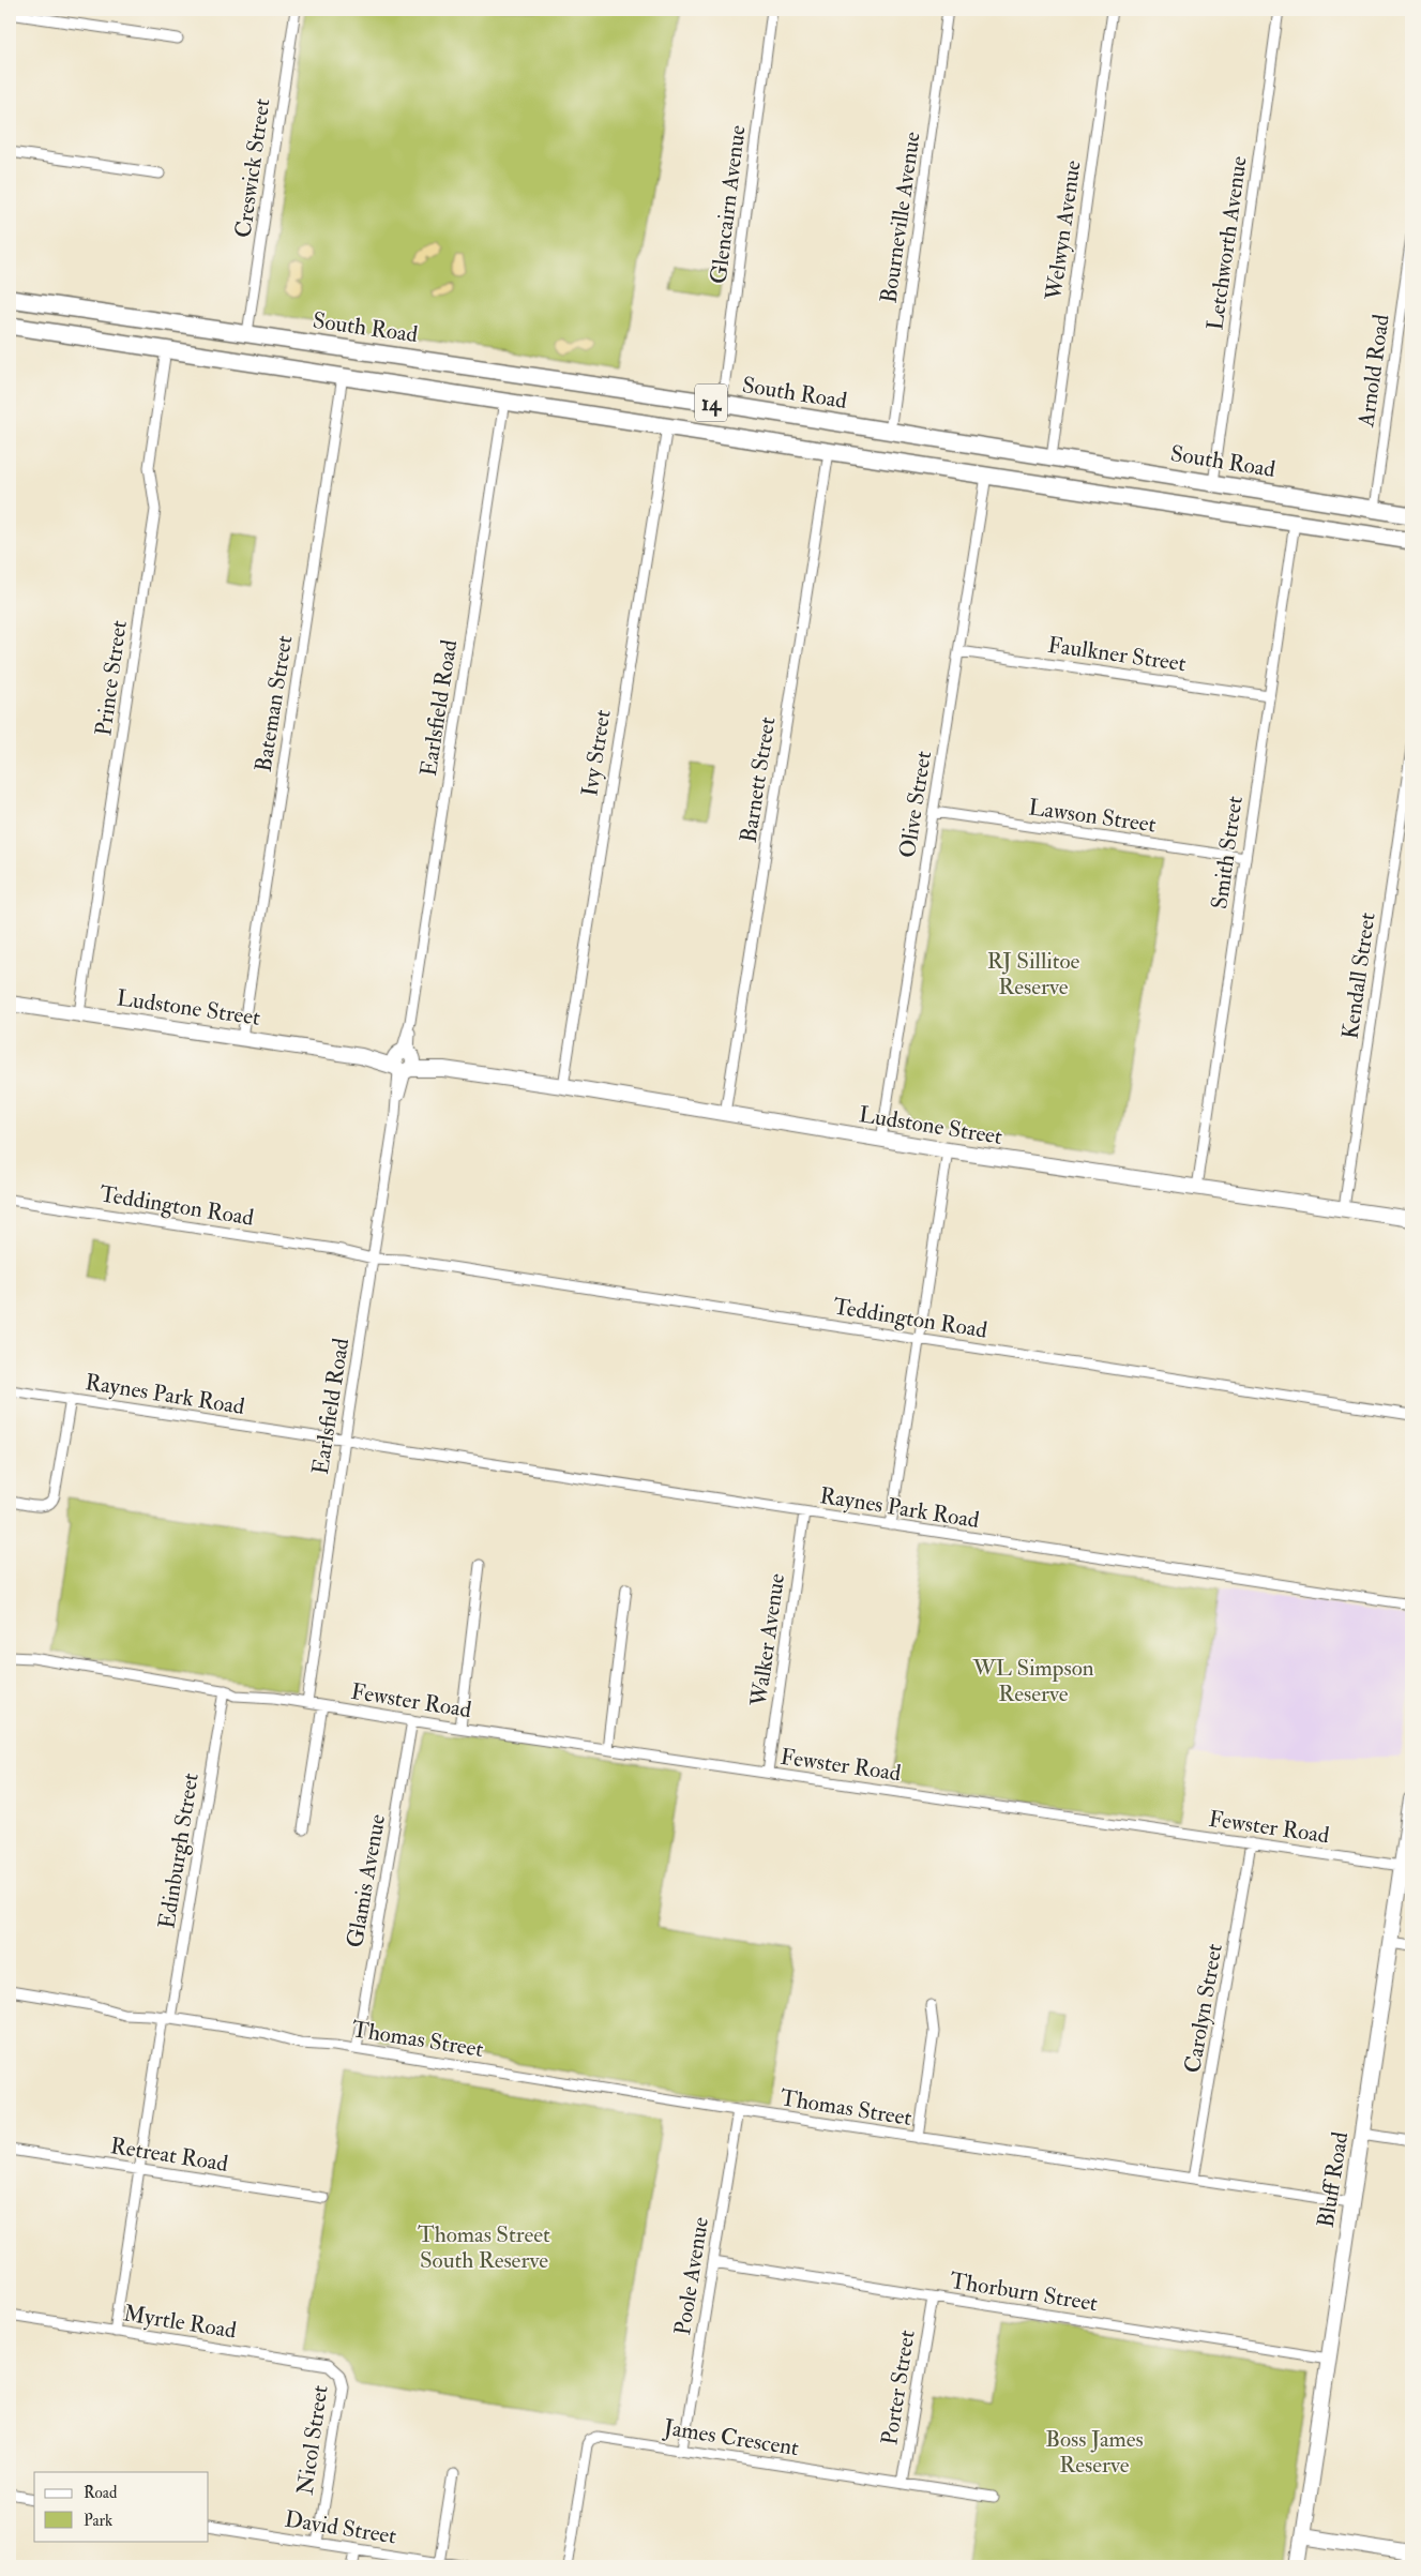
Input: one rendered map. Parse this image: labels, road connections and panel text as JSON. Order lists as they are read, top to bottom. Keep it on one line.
{"streets":{"main road":["South Road","14"],"street":["Creswick Street","Glencairn Avenue","Bourneville Avenue","Welwyn Avenue","Letchworth Avenue","Arnold Road","Faulkner Street","Prince Street","Bateman Street","Earlsfield Road","Ivy Street","Barnett Street","Olive Street","Lawson Street","Smith Street","Kendall Street","Ludstone Street","Teddington Road","Raynes Park Road","Walker Avenue","Fewster Road","Edinburgh Street","Glamis Avenue","Carolyn Street","Thomas Street","Retreat Road","Bluff Road","Poole Avenue","Thorburn Street","Myrtle Road","Porter Street","James Crescent","Nicol Street","David Street"]},"crossings":[["Creswick Street","South Road"],["Glencairn Avenue","South Road"],["Bourneville Avenue","South Road"],["Welwyn Avenue","South Road"],["Letchworth Avenue","South Road"],["South Road","Arnold Road"],["14","Prince Street"],["14","Bateman Street"],["14","Earlsfield Road"],["14","Ivy Street"],["14","Barnett Street"],["14","Olive Street"],["14","Smith Street"],["Faulkner Street","Olive Street"],["Faulkner Street","Smith Street"],["Prince Street","Ludstone Street"],["Bateman Street","Ludstone Street"],["Earlsfield Road","Ludstone Street"],["Earlsfield Road","Teddington Road"],["Earlsfield Road","Raynes Park Road"],["Earlsfield Road","Fewster Road"],["Ivy Street","Ludstone Street"],["Barnett Street","Ludstone Street"],["Olive Street","Lawson Street"],["Olive Street","Ludstone Street"],["Lawson Street","Smith Street"],["Smith Street","Ludstone Street"],["Kendall Street","Ludstone Street"],["Raynes Park Road","Walker Avenue"],["Walker Avenue","Fewster Road"],["Fewster Road","Edinburgh Street"],["Fewster Road","Glamis Avenue"],["Fewster Road","Carolyn Street"],["Fewster Road","Bluff Road"],["Edinburgh Street","Thomas Street"],["Edinburgh Street","Retreat Road"],["Edinburgh Street","Myrtle Road"],["Glamis Avenue","Thomas Street"],["Carolyn Street","Thomas Street"],["Thomas Street","Bluff Road"],["Thomas Street","Poole Avenue"],["Bluff Road","Thorburn Street"],["Poole Avenue","Thorburn Street"],["Poole Avenue","James Crescent"],["Thorburn Street","Porter Street"],["Myrtle Road","Nicol Street"],["Porter Street","James Crescent"],["Nicol Street","David Street"]],"parks":["RJ Sillitoe Reserve","WL Simpson Reserve","Thomas Street South Reserve","Boss James Reserve"],"legend":["Road","Park"]}
